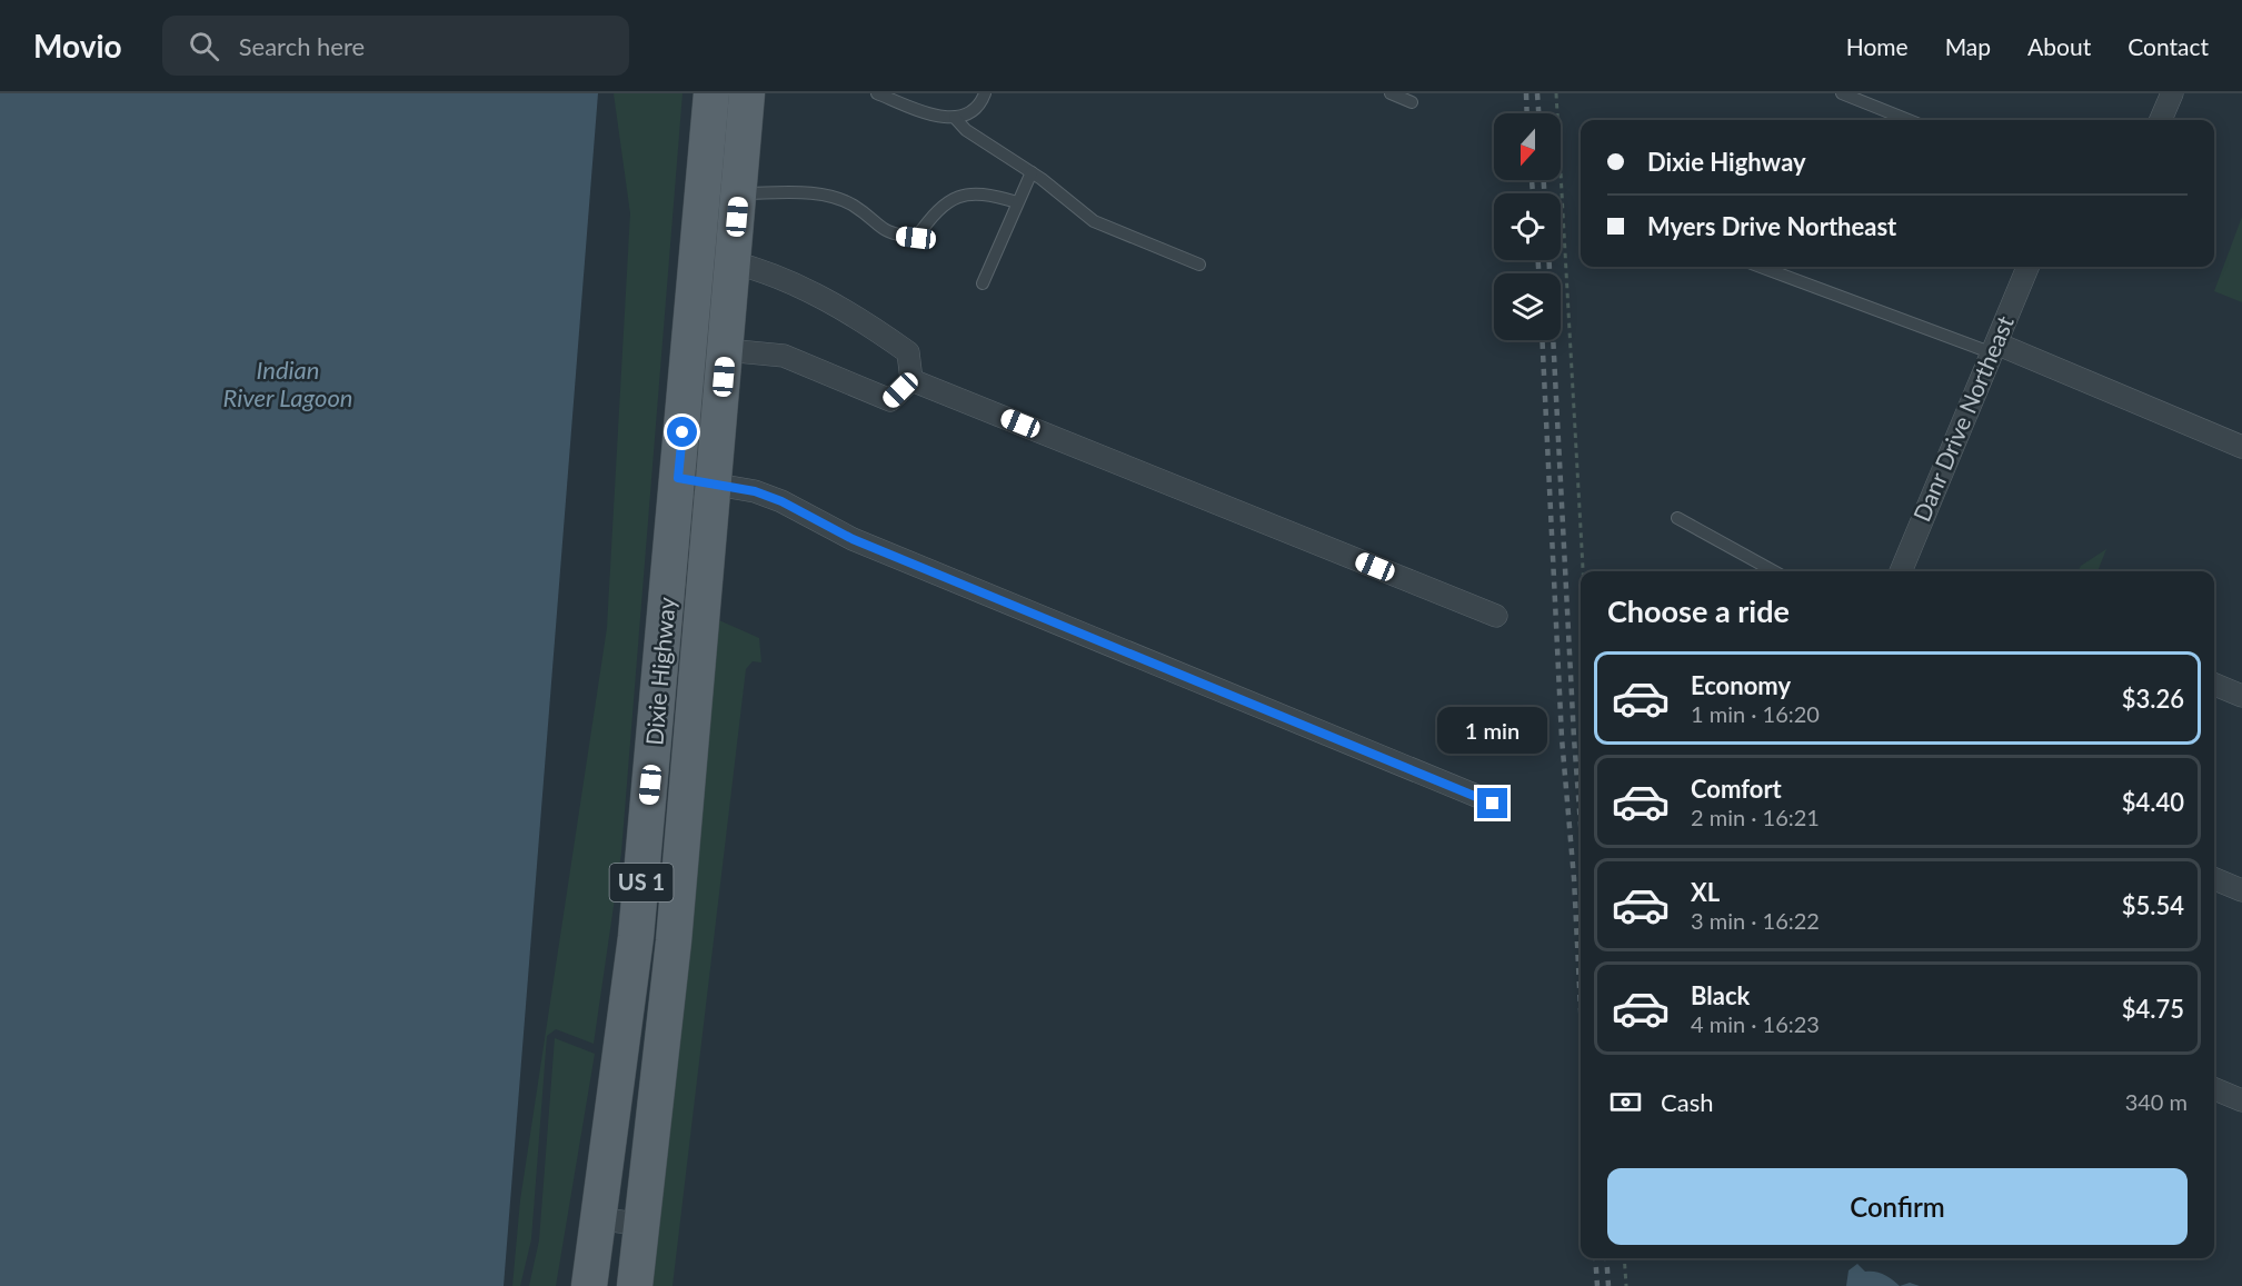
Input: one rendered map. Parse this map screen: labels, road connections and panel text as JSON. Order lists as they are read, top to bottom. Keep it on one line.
{"streets":{"main road":["Dixie Highway","US 1"],"street":["Danr Drive Northeast"]},"water":["Indian River Lagoon"],"north":"bottom","page":{"header":"Movio","search":"Search here","nav":["Home","Map","About","Contact"],"banner":["Dixie Highway","Myers Drive Northeast"],"heading":"Choose a ride","list":[{"name":"Economy","note":"1 min · 16:20","value":"$3.26"},{"name":"Comfort","note":"2 min · 16:21","value":"$4.40"},{"name":"XL","note":"3 min · 16:22","value":"$5.54"},{"name":"Black","note":"4 min · 16:23","value":"$4.75"}],"bubble":"1 min","pay":["Cash","340 m"],"buttons":"Confirm"}}
